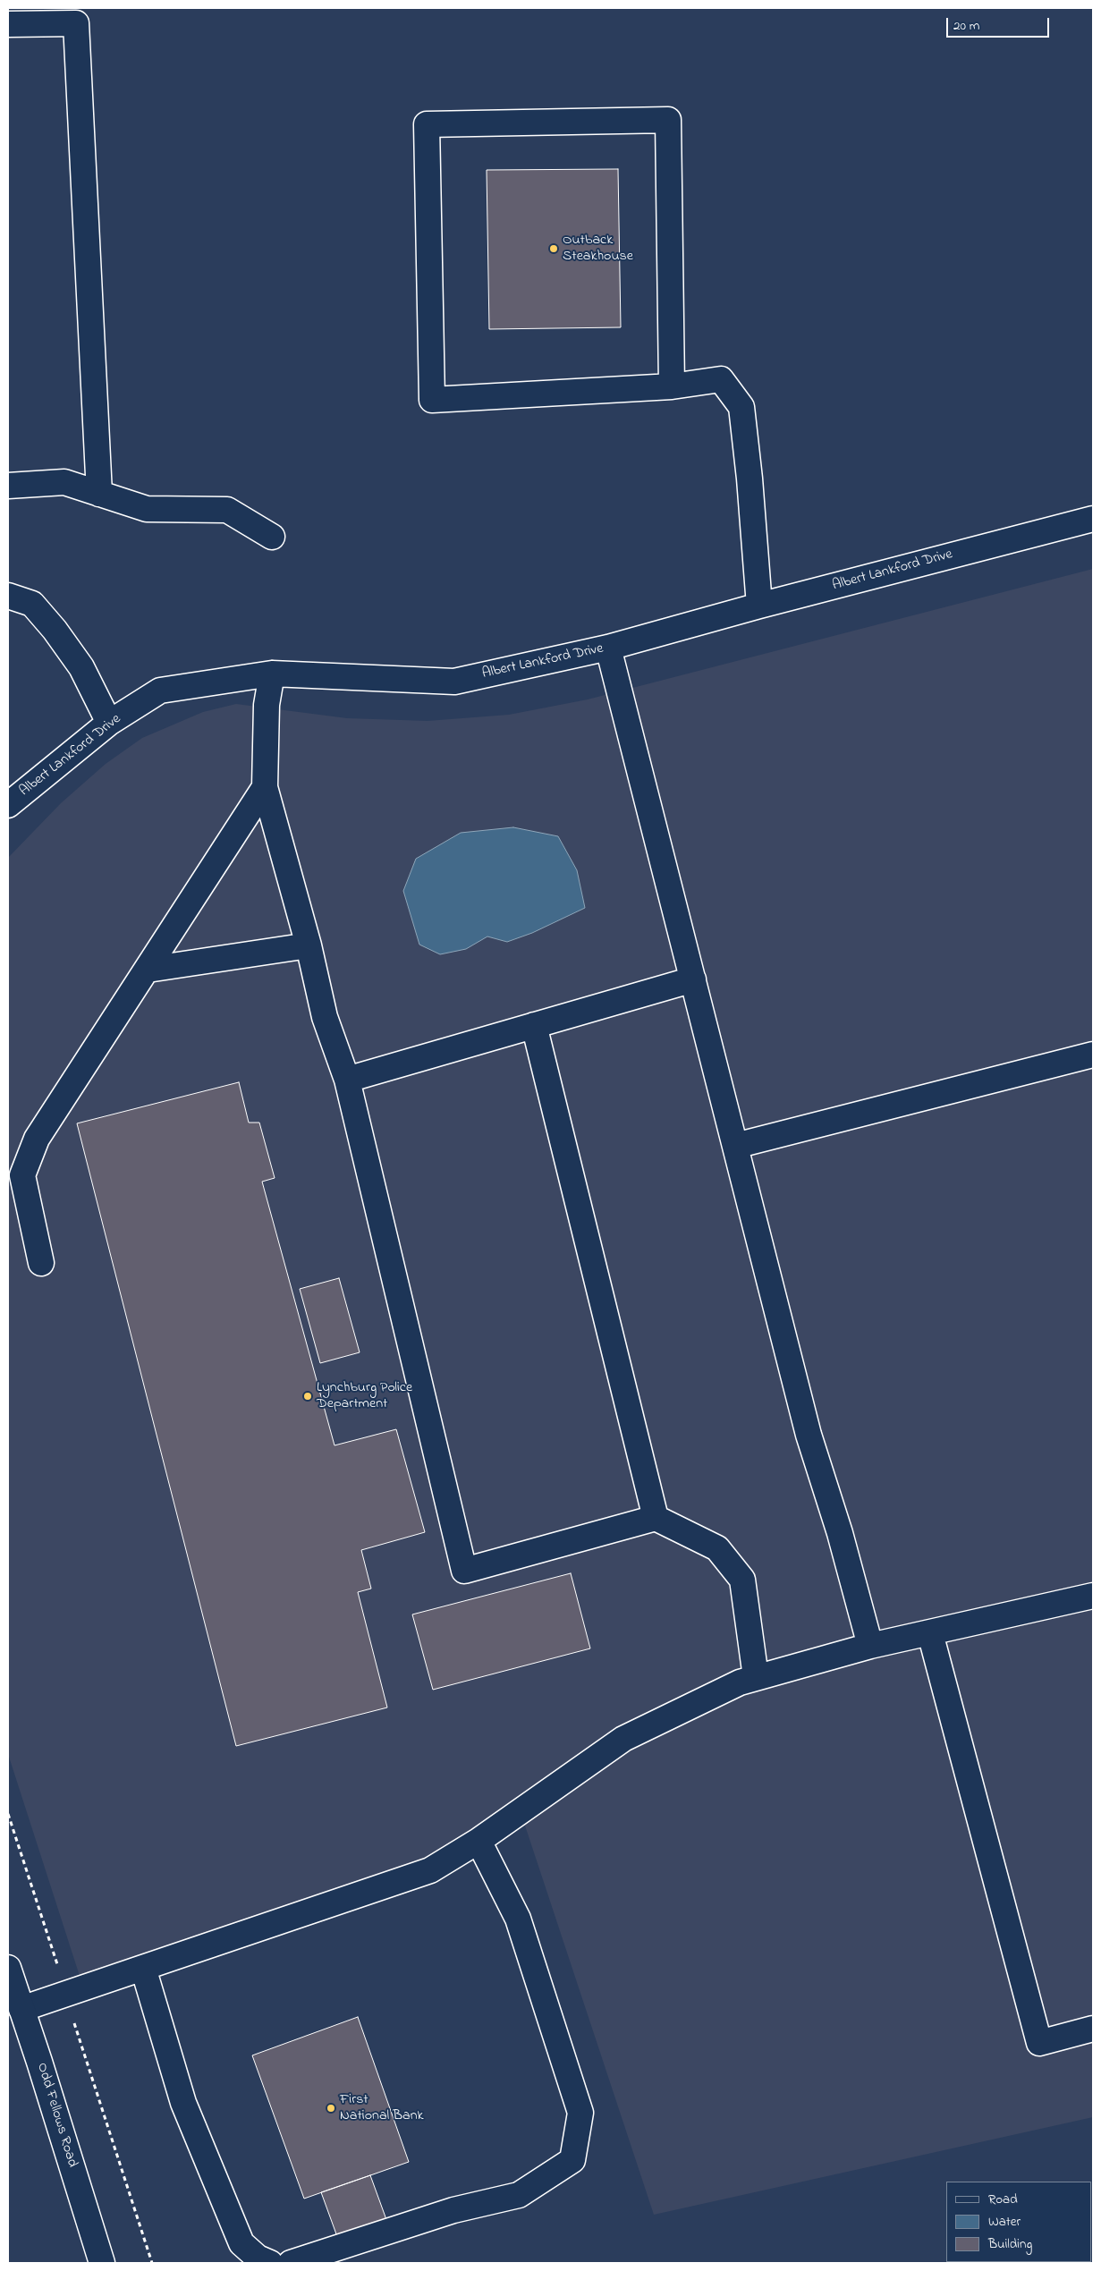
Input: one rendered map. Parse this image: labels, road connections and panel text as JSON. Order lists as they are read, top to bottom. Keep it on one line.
{"streets":{"street":["Albert Lankford Drive","Odd Fellows Road"]},"places":["Outback Steakhouse","Lynchburg Police Department","First National Bank"],"legend":["Road","Water","Building"],"scale_bar":"20 m"}
